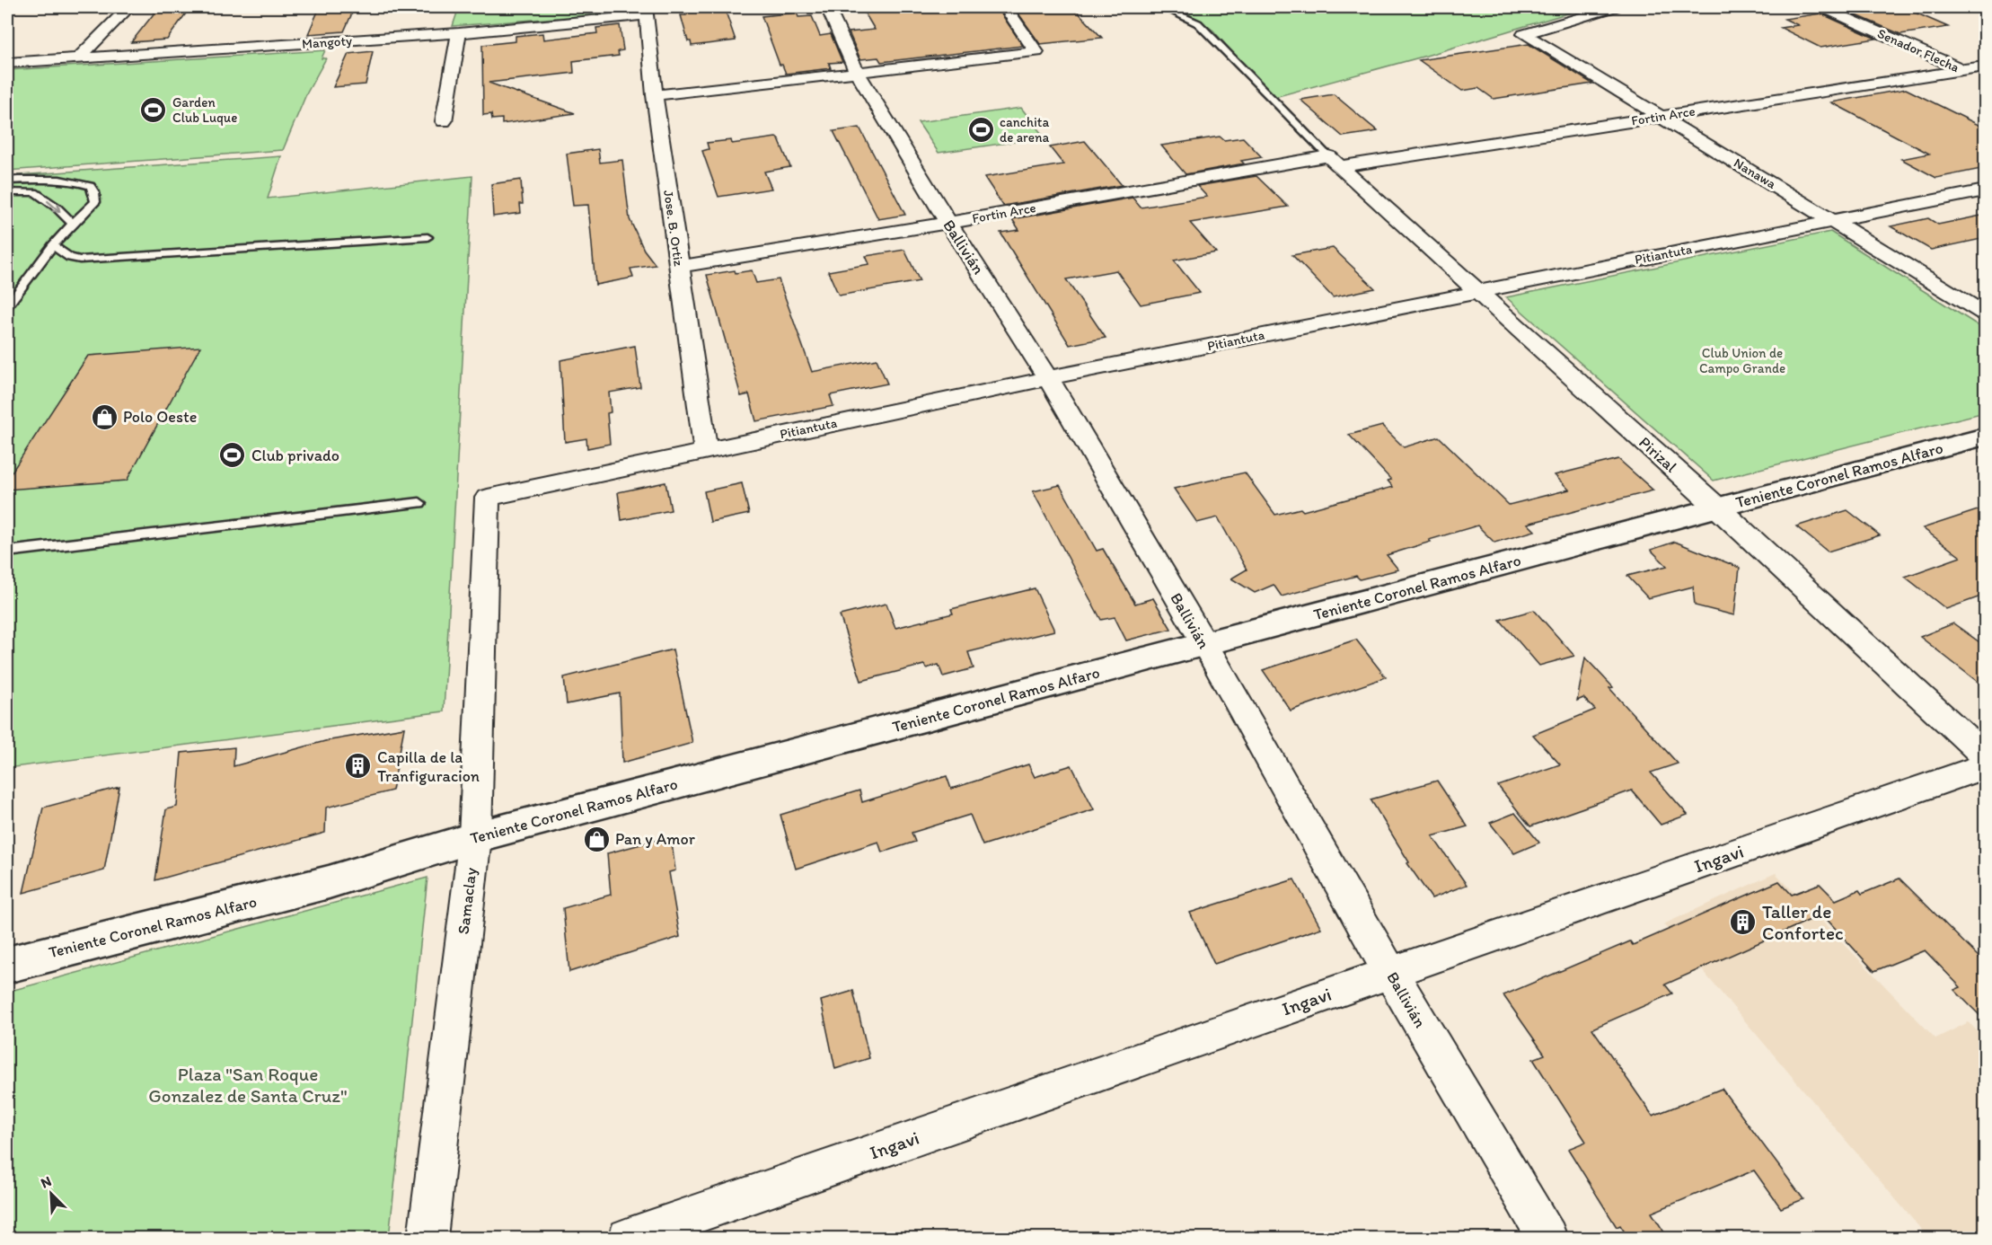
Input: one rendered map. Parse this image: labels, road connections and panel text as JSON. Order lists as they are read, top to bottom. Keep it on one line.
{"streets":{"street":["Mangoty","Senador Flecha","Fortin Arce","Nanawa","Jose. B. Ortiz","Ballivián","Pitiantuta","Pirizal","Teniente Coronel Ramos Alfaro","Ingavi","Samaclay"]},"crossings":[["Mangoty","Jose. B. Ortiz"],["Senador Flecha","Fortin Arce"],["Fortin Arce","Nanawa"],["Fortin Arce","Jose. B. Ortiz"],["Fortin Arce","Ballivián"],["Fortin Arce","Pirizal"],["Nanawa","Pitiantuta"],["Jose. B. Ortiz","Pitiantuta"],["Ballivián","Pitiantuta"],["Ballivián","Teniente Coronel Ramos Alfaro"],["Ballivián","Ingavi"],["Pitiantuta","Pirizal"],["Pitiantuta","Samaclay"],["Pirizal","Teniente Coronel Ramos Alfaro"],["Teniente Coronel Ramos Alfaro","Samaclay"]],"parks":["Club Union de Campo Grande","Plaza \"San Roque Gonzalez de Santa Cruz\""],"places":{"sports":["Garden Club Luque","canchita de arena","Club privado"],"shop":["Polo Oeste","Pan y Amor"],"building":["Capilla de la Tranfiguracion","Taller de Confortec"]},"north":"top left"}
